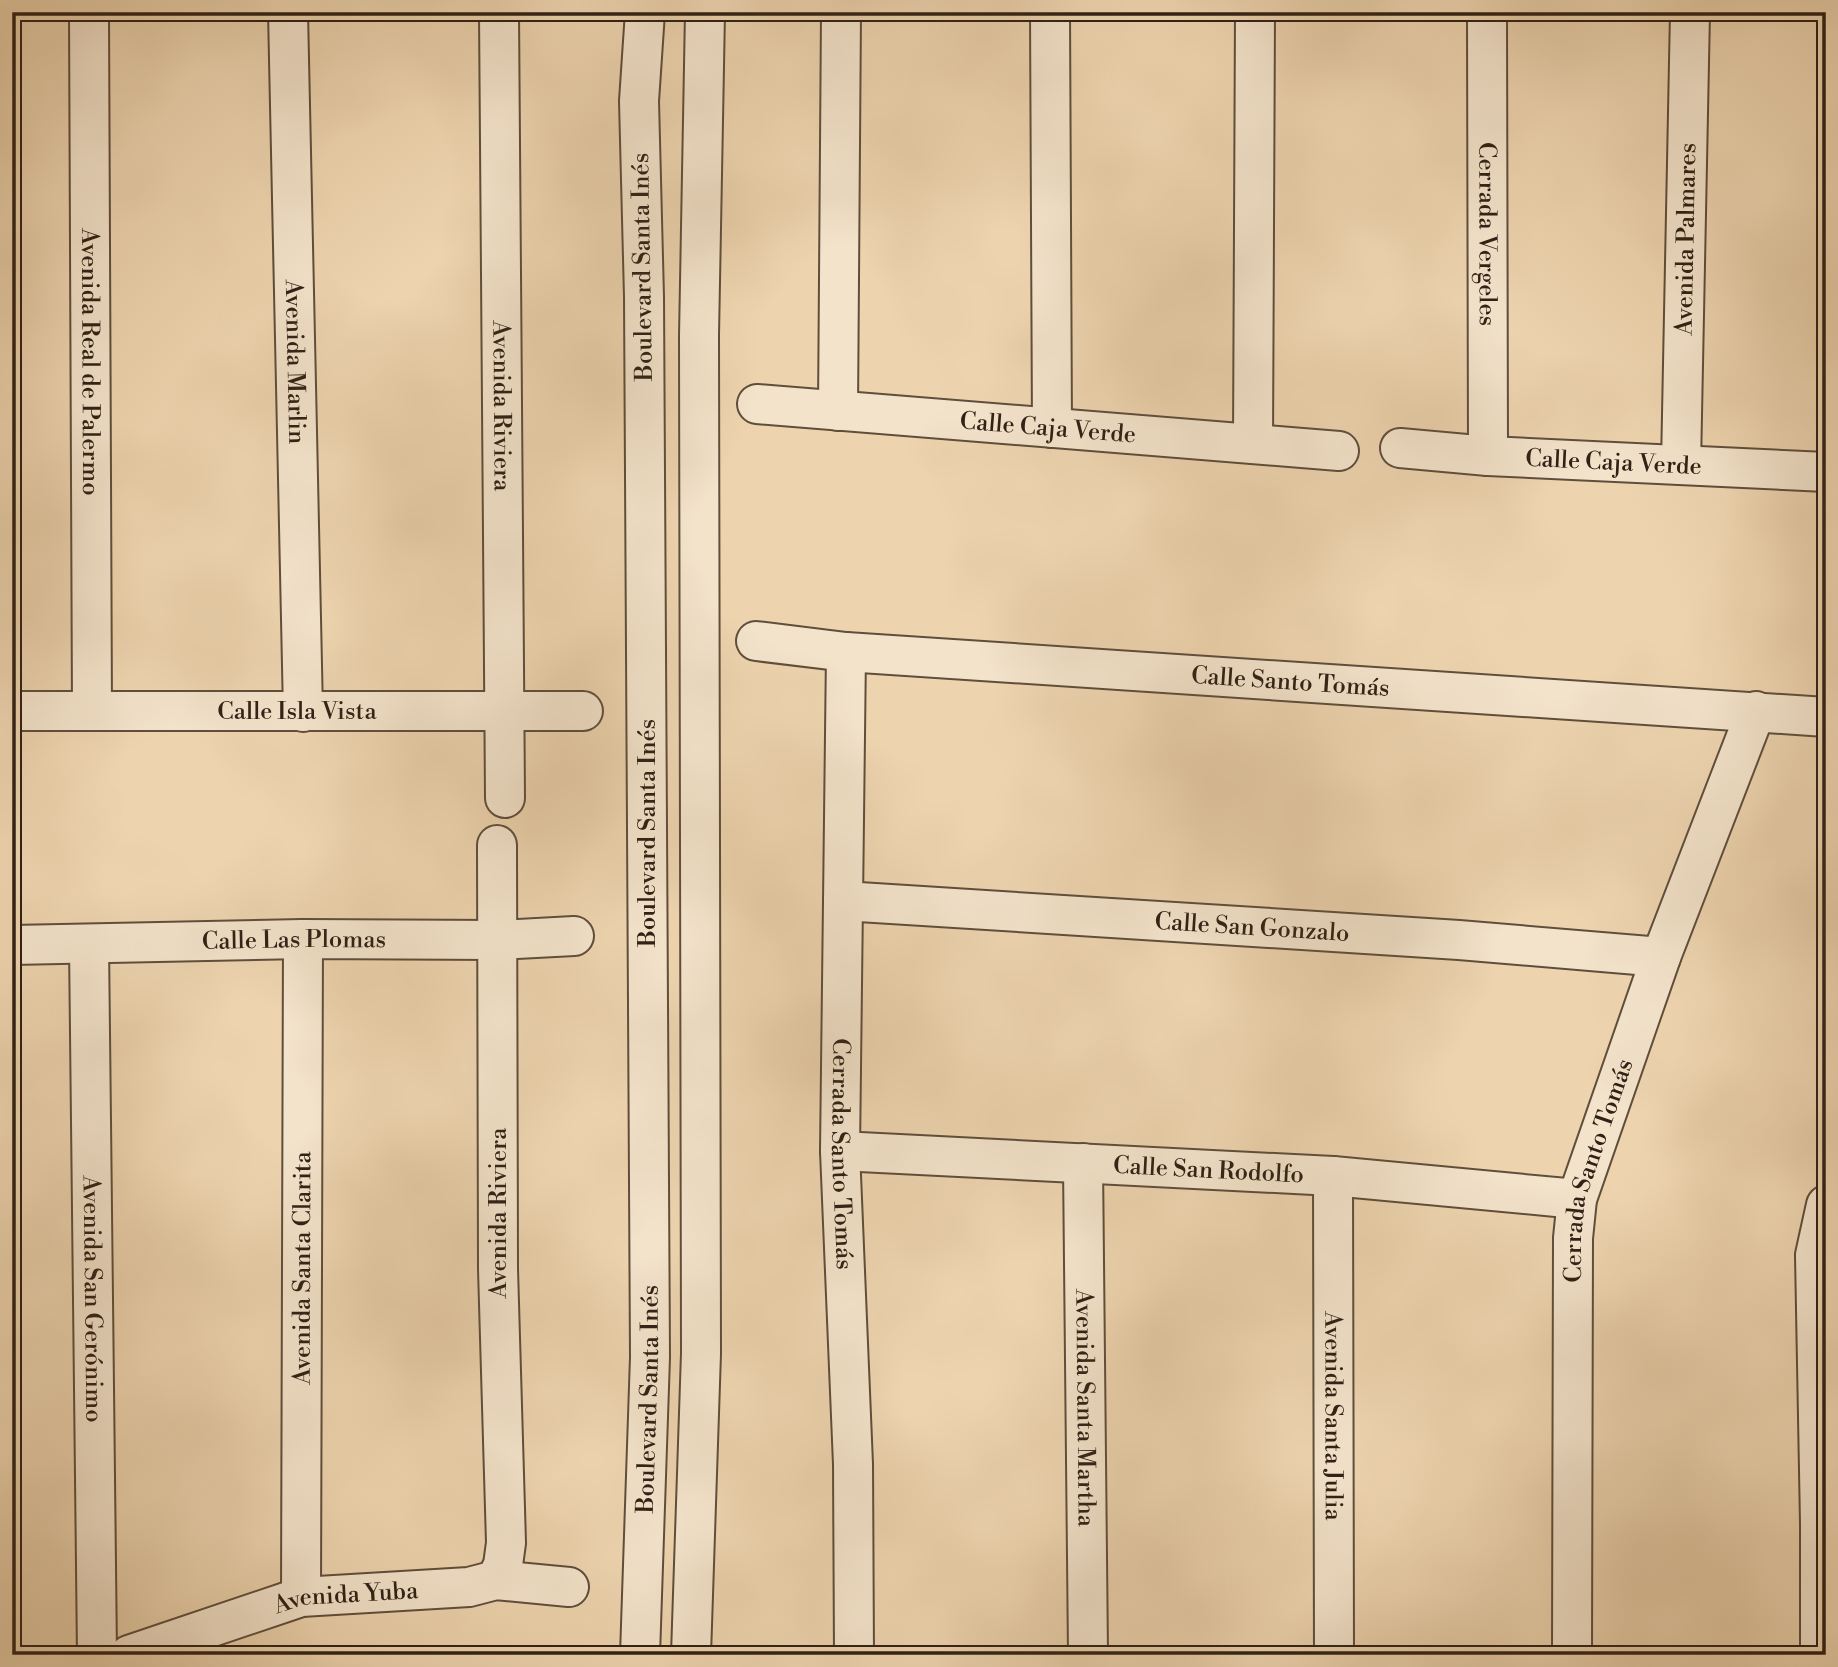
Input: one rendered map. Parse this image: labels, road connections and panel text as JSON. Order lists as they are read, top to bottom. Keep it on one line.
{"streets":{"street":["Cerrada Vergeles","Avenida Palmares","Boulevard Santa Inés","Avenida Real de Palermo","Avenida Marlin","Avenida Riviera","Calle Caja Verde","Calle Santo Tomás","Calle Isla Vista","Calle San Gonzalo","Calle Las Plomas","Cerrada Santo Tomás","Calle San Rodolfo","Avenida Santa Clarita","Avenida San Gerónimo","Avenida Santa Martha","Avenida Santa Julia","Avenida Yuba"]},"crossings":[["Cerrada Vergeles","Calle Caja Verde"],["Avenida Palmares","Calle Caja Verde"],["Avenida Real de Palermo","Calle Isla Vista"],["Avenida Marlin","Calle Isla Vista"],["Avenida Riviera","Calle Isla Vista"],["Avenida Riviera","Calle Las Plomas"],["Avenida Riviera","Avenida Yuba"],["Calle Santo Tomás","Cerrada Santo Tomás"],["Calle San Gonzalo","Cerrada Santo Tomás"],["Calle Las Plomas","Avenida Santa Clarita"],["Calle Las Plomas","Avenida San Gerónimo"],["Cerrada Santo Tomás","Calle San Rodolfo"],["Calle San Rodolfo","Avenida Santa Martha"],["Calle San Rodolfo","Avenida Santa Julia"],["Avenida Santa Clarita","Avenida Yuba"]]}
